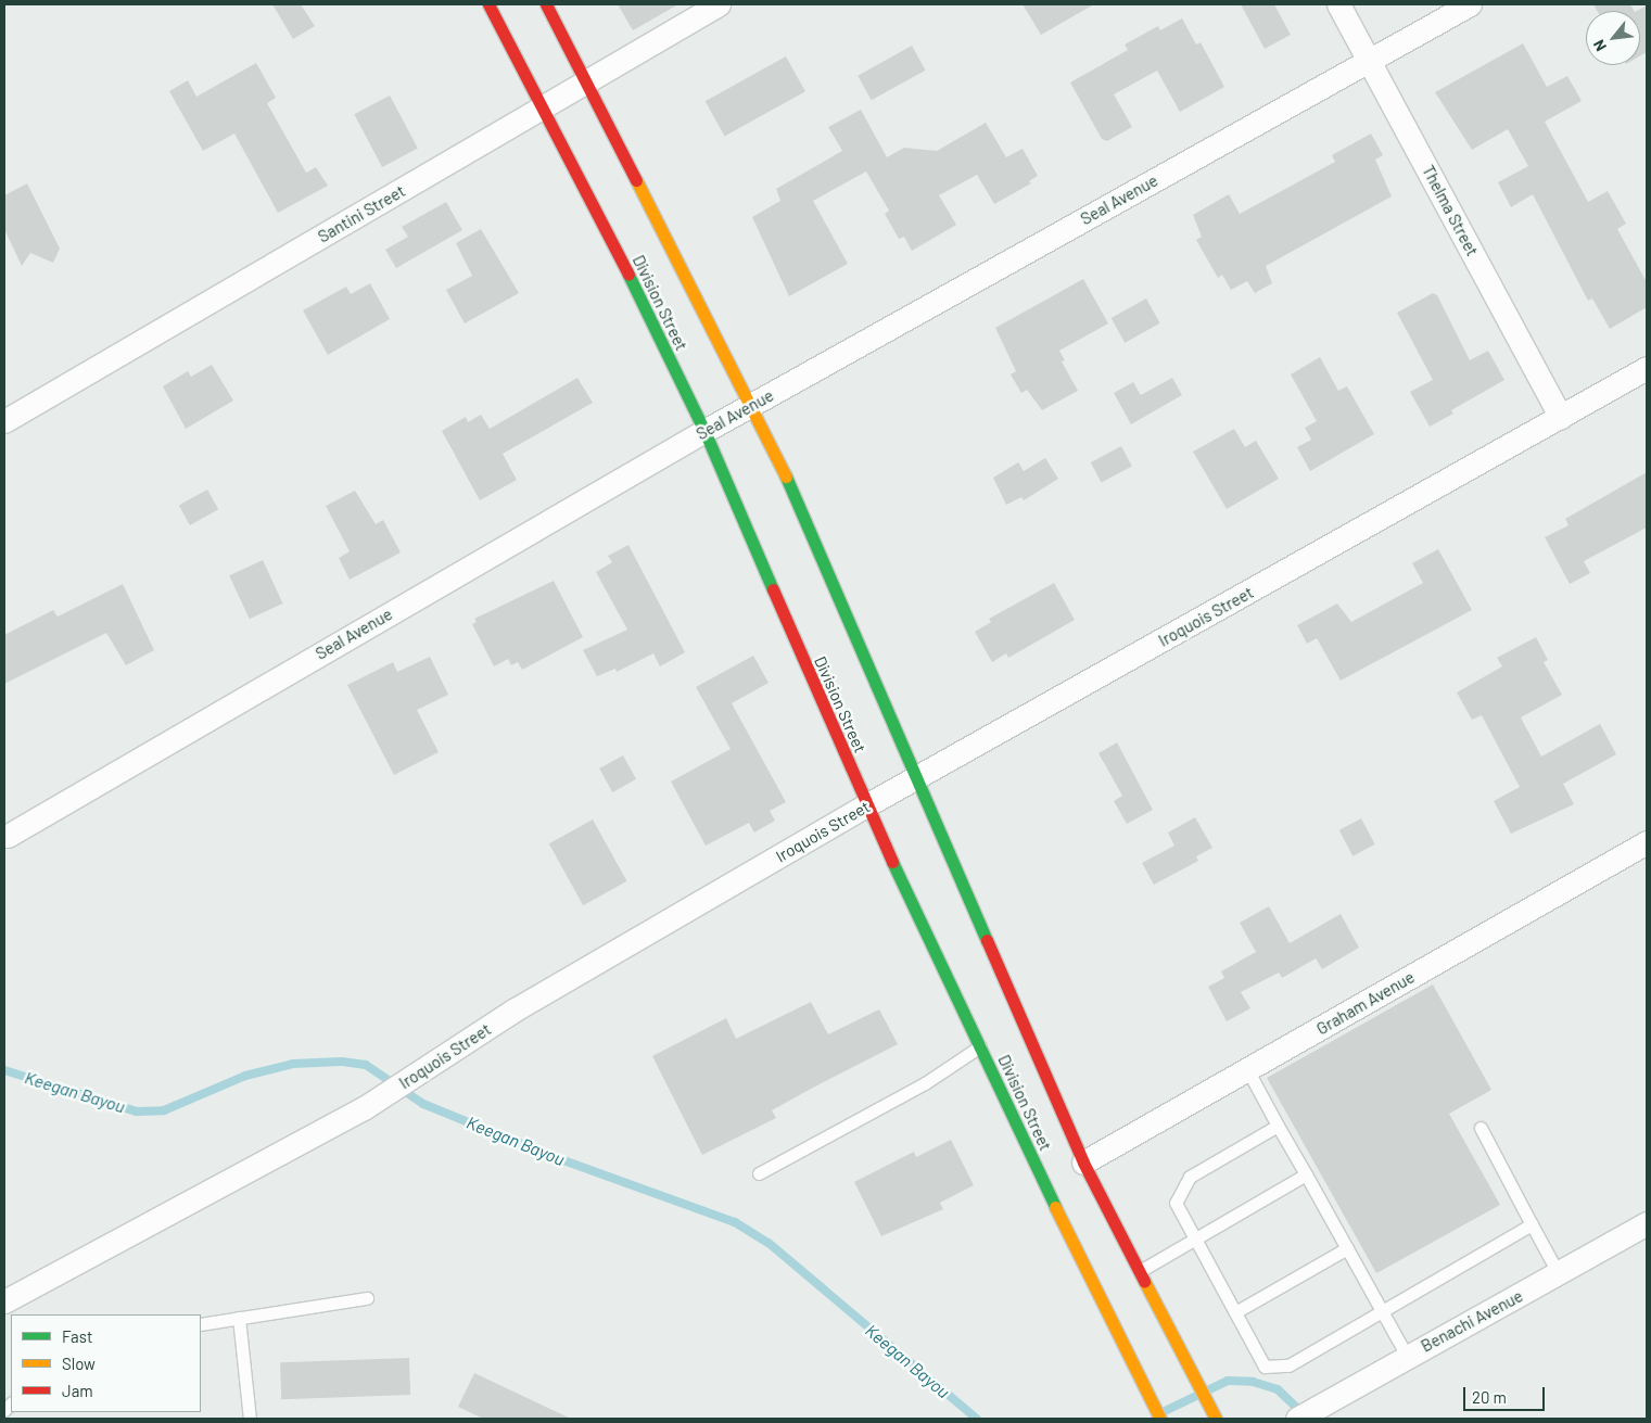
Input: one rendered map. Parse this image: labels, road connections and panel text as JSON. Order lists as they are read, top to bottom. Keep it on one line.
{"streets":{"main road":["Division Street"],"street":["Seal Avenue","Thelma Street","Santini Street","Iroquois Street","Graham Avenue","Benachi Avenue"]},"crossings":[["Seal Avenue","Thelma Street"],["Seal Avenue","Division Street"],["Thelma Street","Iroquois Street"],["Santini Street","Division Street"],["Division Street","Iroquois Street"],["Division Street","Graham Avenue"]],"water":["Keegan Bayou"],"legend":["Fast","Slow","Jam"],"scale_bar":"20 m","north":"bottom left"}
